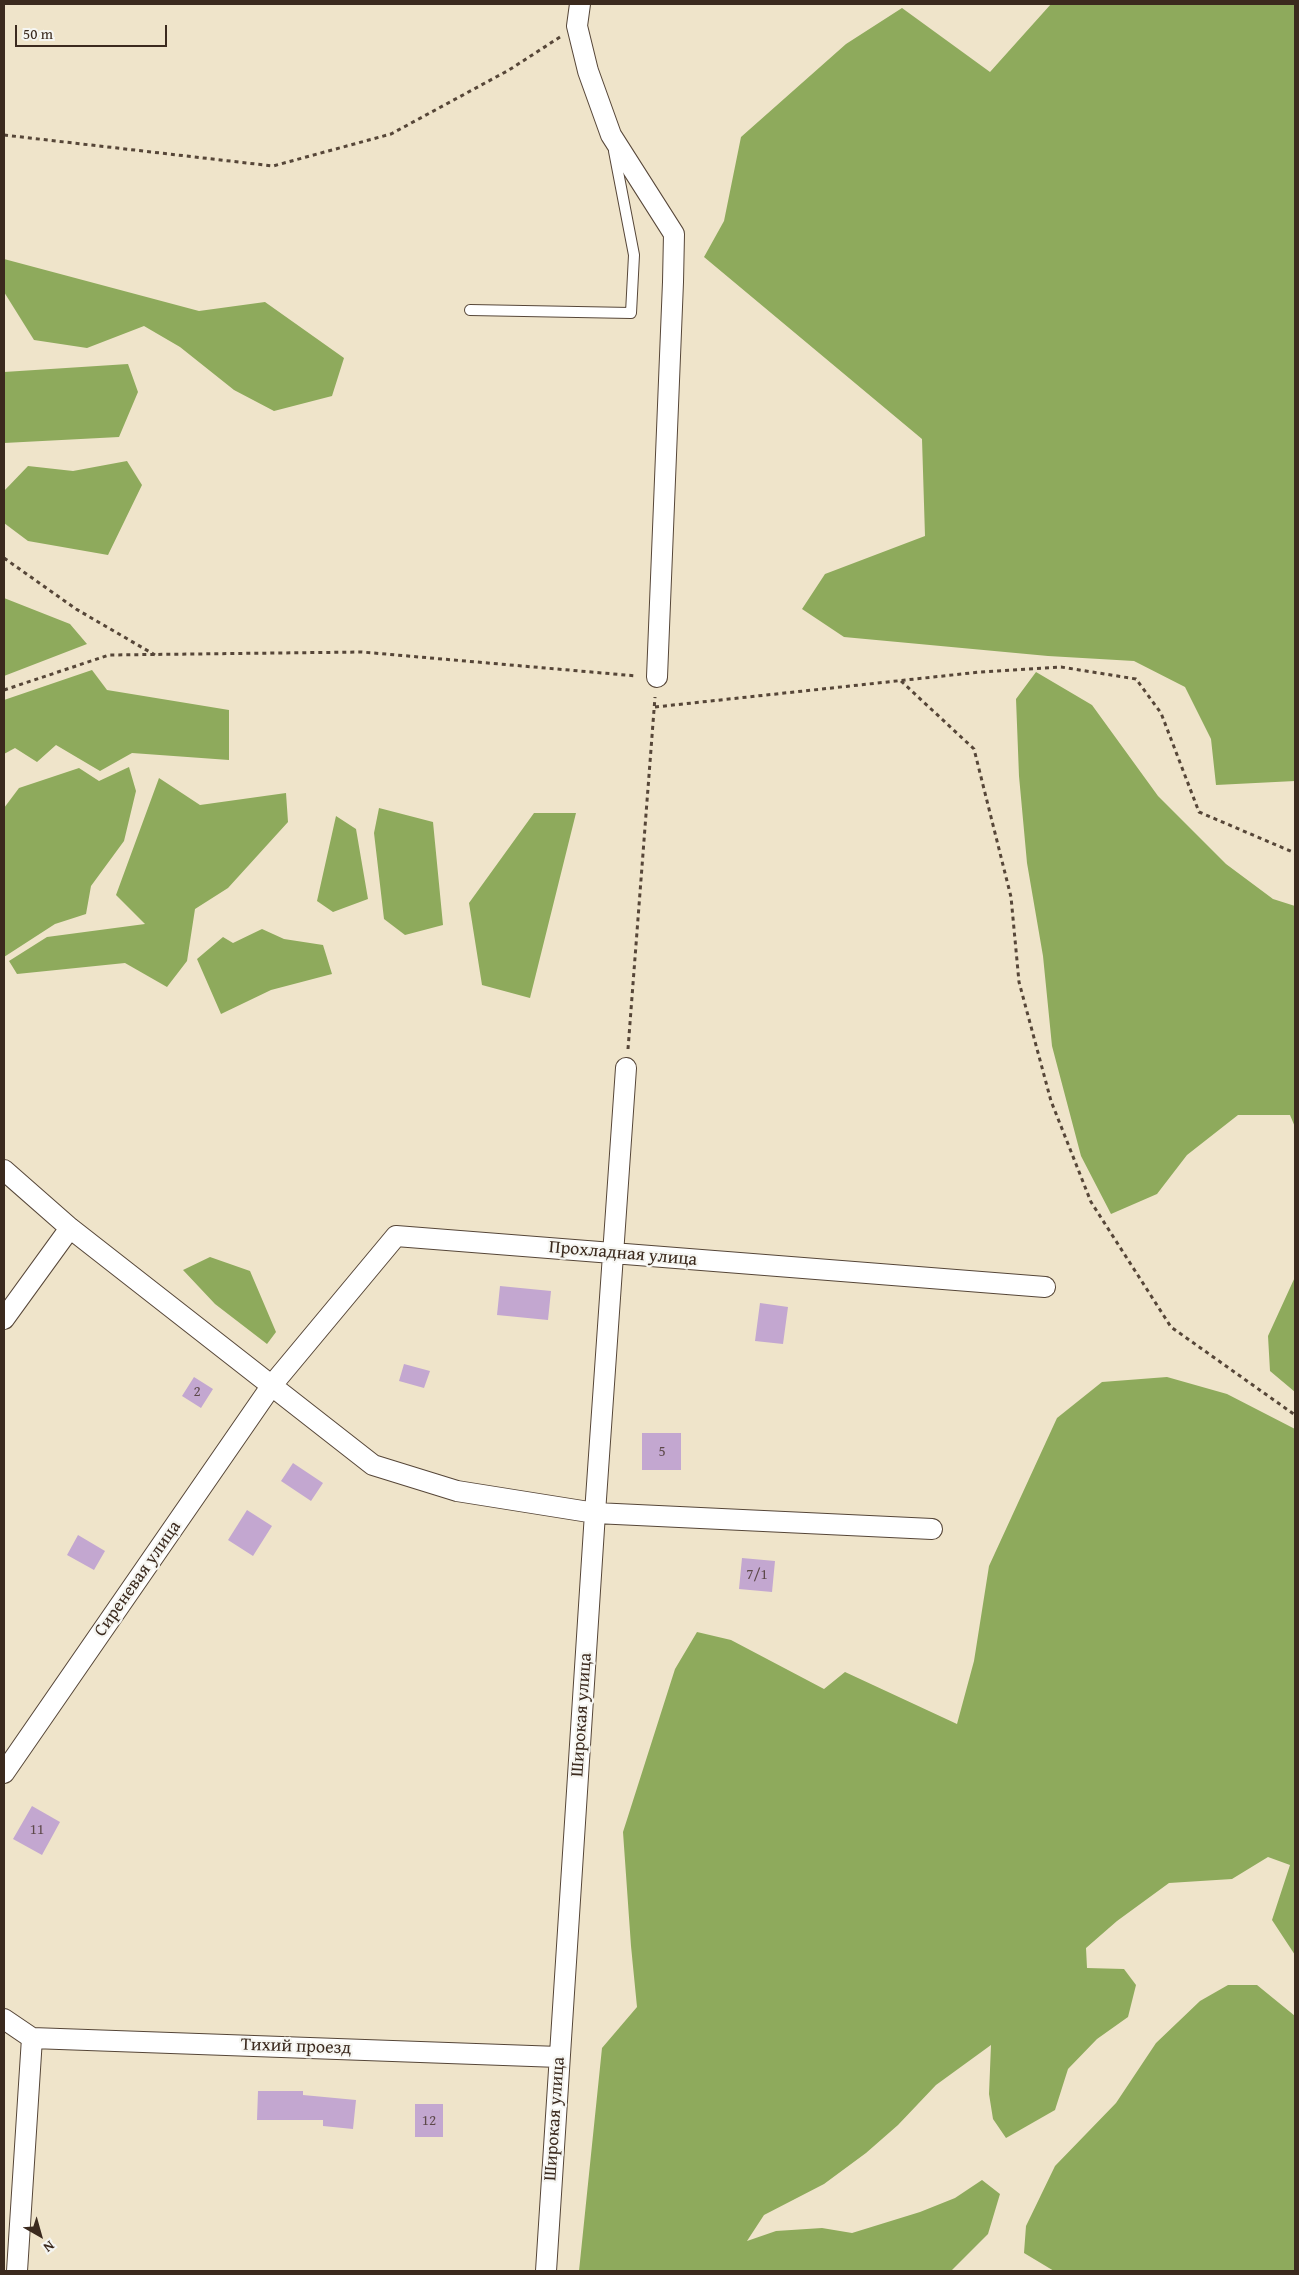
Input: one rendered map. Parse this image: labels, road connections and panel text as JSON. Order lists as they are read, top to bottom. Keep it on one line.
{"streets":{"street":["Прохладная улица","Сиреневая улица","Широкая улица","Тихий проезд"]},"crossings":[["Прохладная улица","Сиреневая улица"],["Прохладная улица","Широкая улица"],["Широкая улица","Тихий проезд"]],"house_numbers":["2","5","7/1","11","12"],"scale_bar":"50 m","north":"bottom right"}
